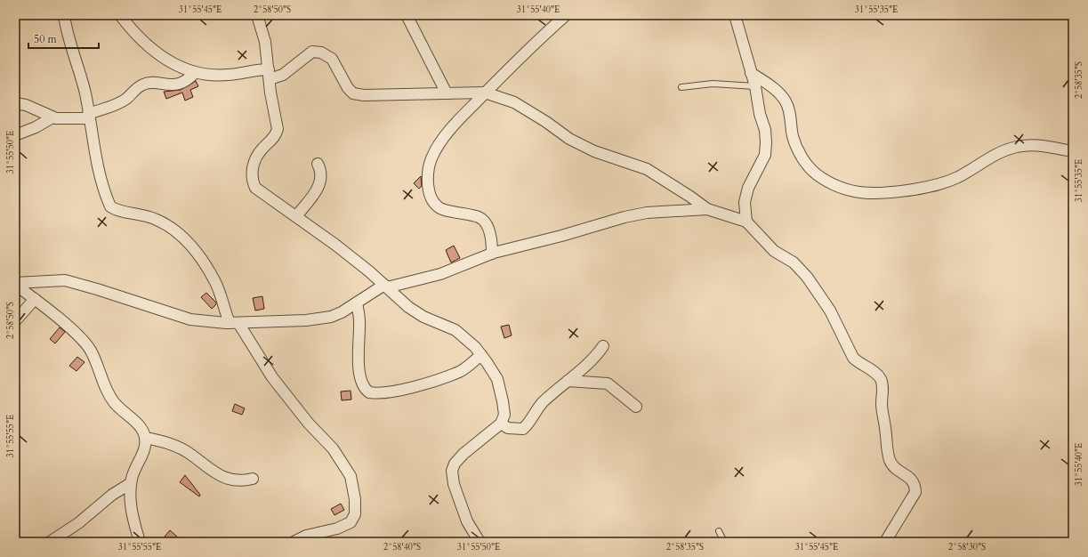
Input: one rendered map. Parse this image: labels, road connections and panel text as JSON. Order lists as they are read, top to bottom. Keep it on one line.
{"scale_bar":"50 m","coordinates":["31°55'45\"E","2°58'50\"S","31°55'40\"E","31°55'35\"E","2°58'35\"S","31°55'50\"E","31°55'55\"E","2°58'40\"S","2°58'30\"S"]}
